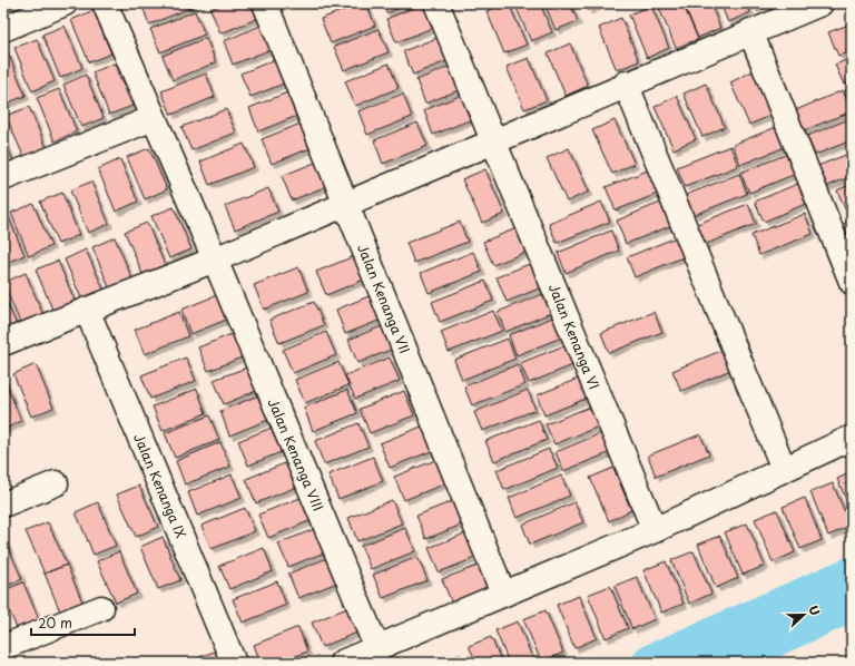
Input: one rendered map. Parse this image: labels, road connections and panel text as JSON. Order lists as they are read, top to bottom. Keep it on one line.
{"streets":{"street":["Jalan Kenanga VII","Jalan Kenanga VI","Jalan Kenanga VIII","Jalan Kenanga IX"]},"scale_bar":"20 m","north":"right"}
